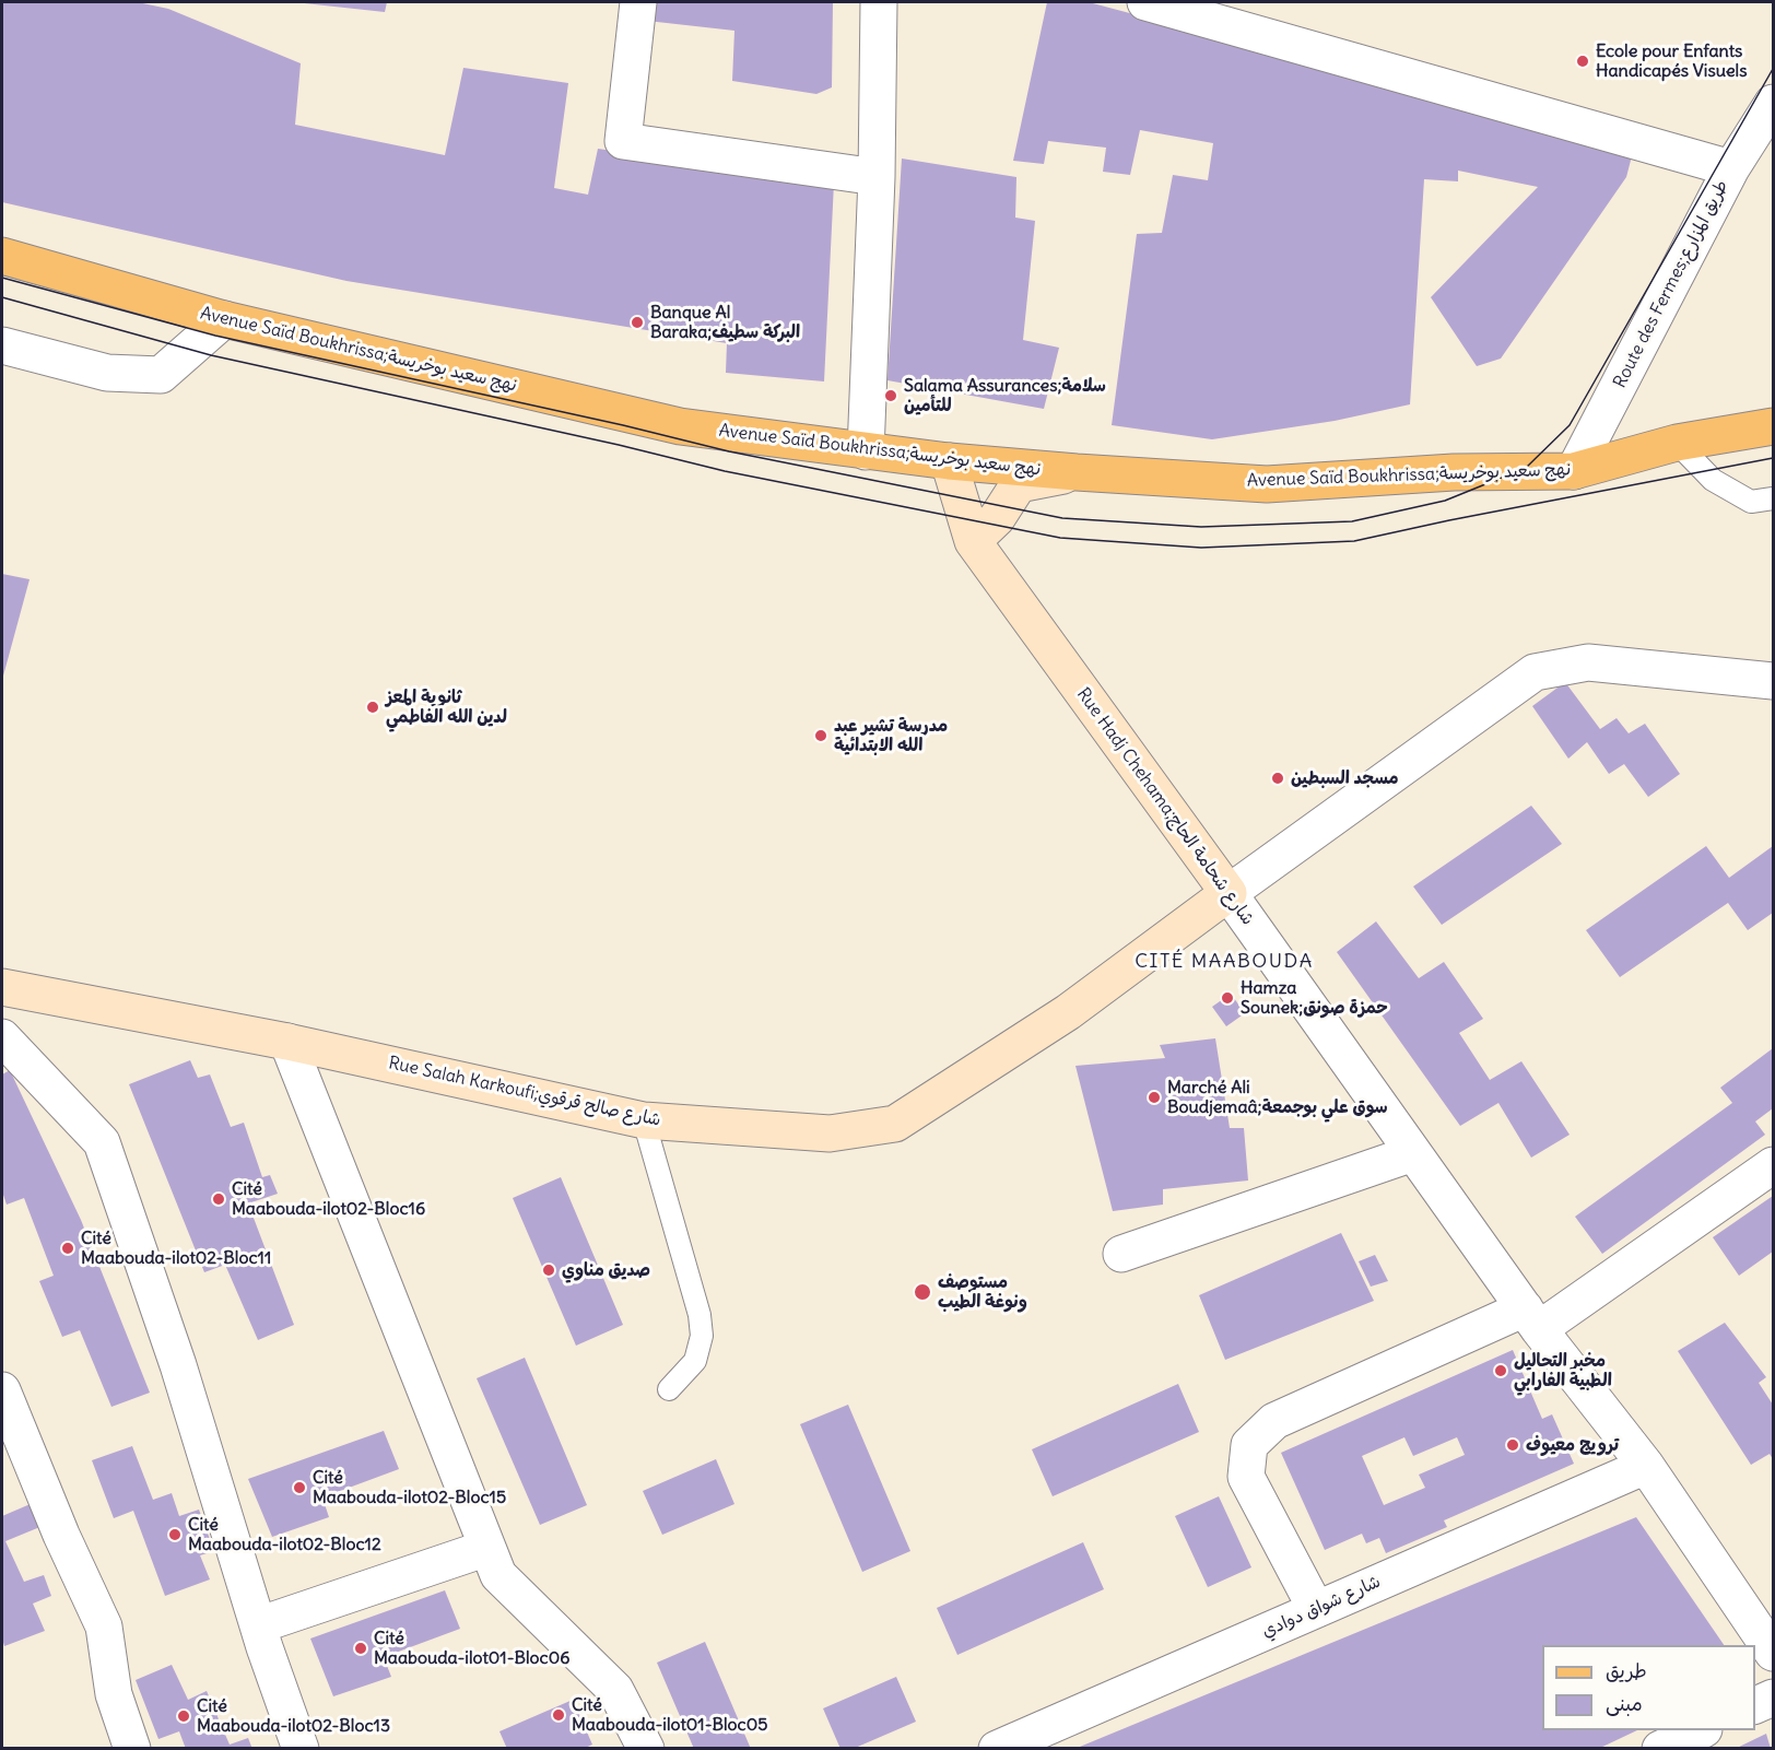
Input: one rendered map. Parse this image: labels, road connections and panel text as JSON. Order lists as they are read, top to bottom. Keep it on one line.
{"streets":{"main road":["Avenue Saïd Boukhrissa;نهج سعيد بوخريسة"],"street":["Route des Fermes;طريق المزارع","Rue Hadj Chehama;شارع شحامة الحاج","Rue Salah Karkoufi;شارع صالح قرقوي","شارع شواق دوادي"]},"crossings":[["Route des Fermes;طريق المزارع","Avenue Saïd Boukhrissa;نهج سعيد بوخريسة"],["Avenue Saïd Boukhrissa;نهج سعيد بوخريسة","Rue Hadj Chehama;شارع شحامة الحاج"],["Rue Hadj Chehama;شارع شحامة الحاج","Rue Salah Karkoufi;شارع صالح قرقوي"],["Rue Hadj Chehama;شارع شحامة الحاج","شارع شواق دوادي"]],"districts":["CITÉ MAABOUDA"],"places":["Ecole pour Enfants Handicapés Visuels","Banque Al Baraka;البركة سطيف","Salama Assurances;سلامة للتأمين","ثانوية المعز لدين الله الفاطمي","مدرسة تشير عبد الله الابتدائية","مسجد السبطين","Hamza Sounek;حمزة صونق","Marché Ali Boudjemaâ;سوق علي بوجمعة","Cité Maabouda-ilot02-Bloc16","Cité Maabouda-ilot02-Bloc11","صديق مناوي","مستوصف ونوغة الطيب","مخبر التحاليل الطبية الفارابي","ترويج معيوف","Cité Maabouda-ilot02-Bloc15","Cité Maabouda-ilot02-Bloc12","Cité Maabouda-ilot01-Bloc06","Cité Maabouda-ilot01-Bloc05","Cité Maabouda-ilot02-Bloc13"],"legend":["طريق","مبنى"]}
